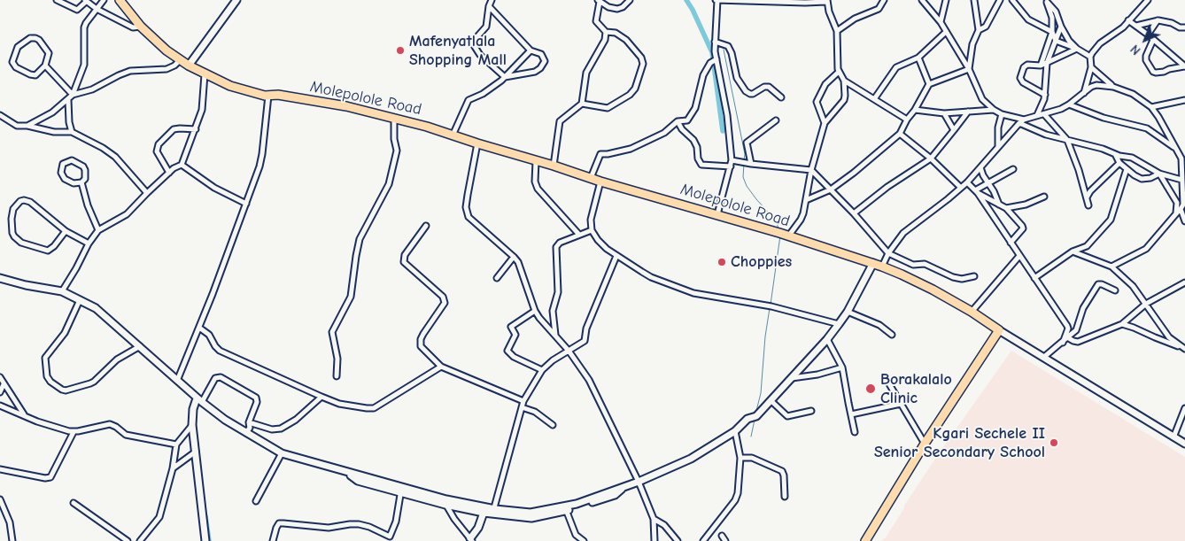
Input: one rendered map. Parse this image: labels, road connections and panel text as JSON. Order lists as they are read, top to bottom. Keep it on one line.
{"streets":{"main road":["Molepolole Road"]},"places":["Mafenyatlala Shopping Mall","Choppies","Borakalalo Clinic","Kgari Sechele II Senior Secondary School"],"north":"bottom left"}
